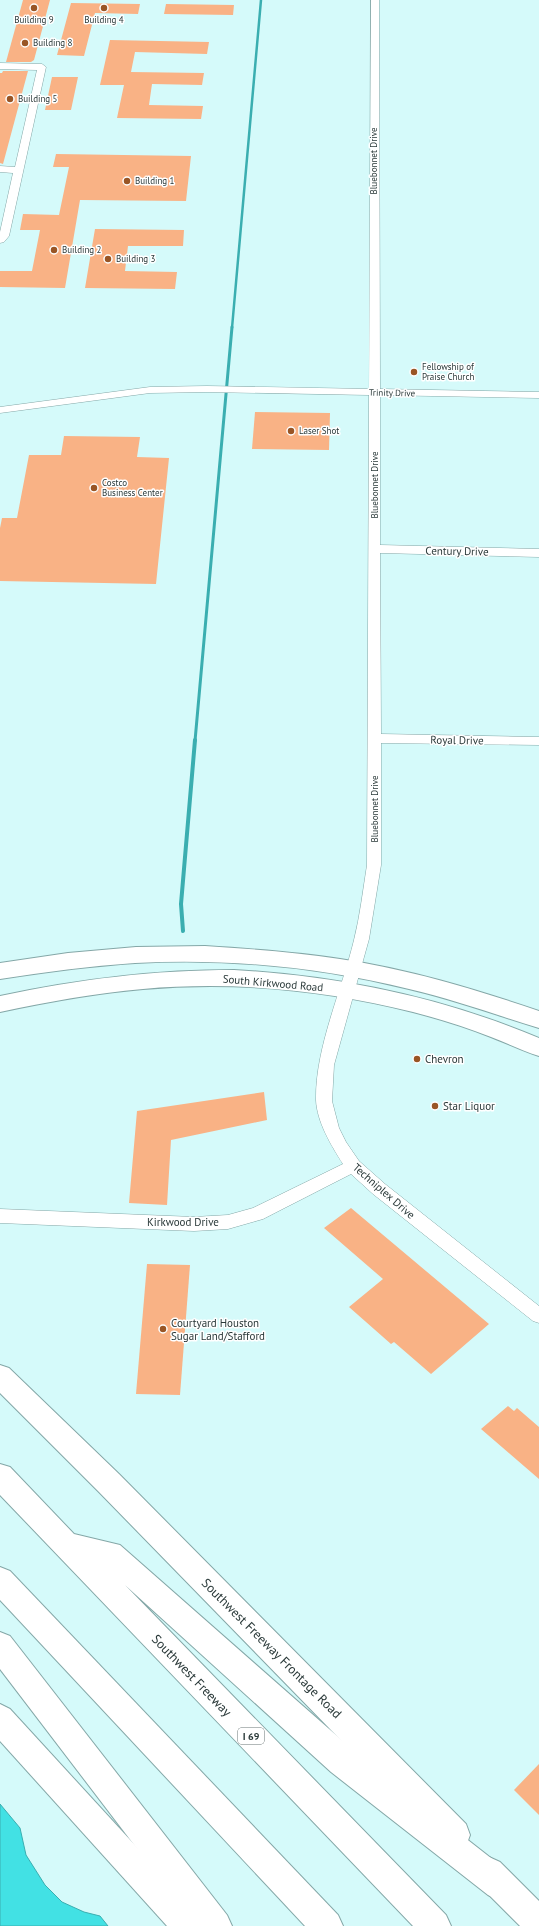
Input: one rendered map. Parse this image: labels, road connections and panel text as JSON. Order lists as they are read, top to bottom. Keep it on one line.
{"streets":{"main road":["South Kirkwood Road","Southwest Freeway Frontage Road","Southwest Freeway","I 69"],"street":["Bluebonnet Drive","Trinity Drive","Century Drive","Royal Drive","Techniplex Drive","Kirkwood Drive"]},"crossings":[["Bluebonnet Drive","Trinity Drive"],["Bluebonnet Drive","Century Drive"],["Bluebonnet Drive","Royal Drive"],["Bluebonnet Drive","South Kirkwood Road"],["Bluebonnet Drive","Techniplex Drive"],["South Kirkwood Road","Techniplex Drive"],["Techniplex Drive","Kirkwood Drive"]],"places":["Building 9","Building 4","Building 8","Building 5","Building 1","Building 2","Building 3","Fellowship of Praise Church","Laser Shot","Costco Business Center","Chevron","Star Liquor","Courtyard Houston Sugar Land/Stafford"]}
